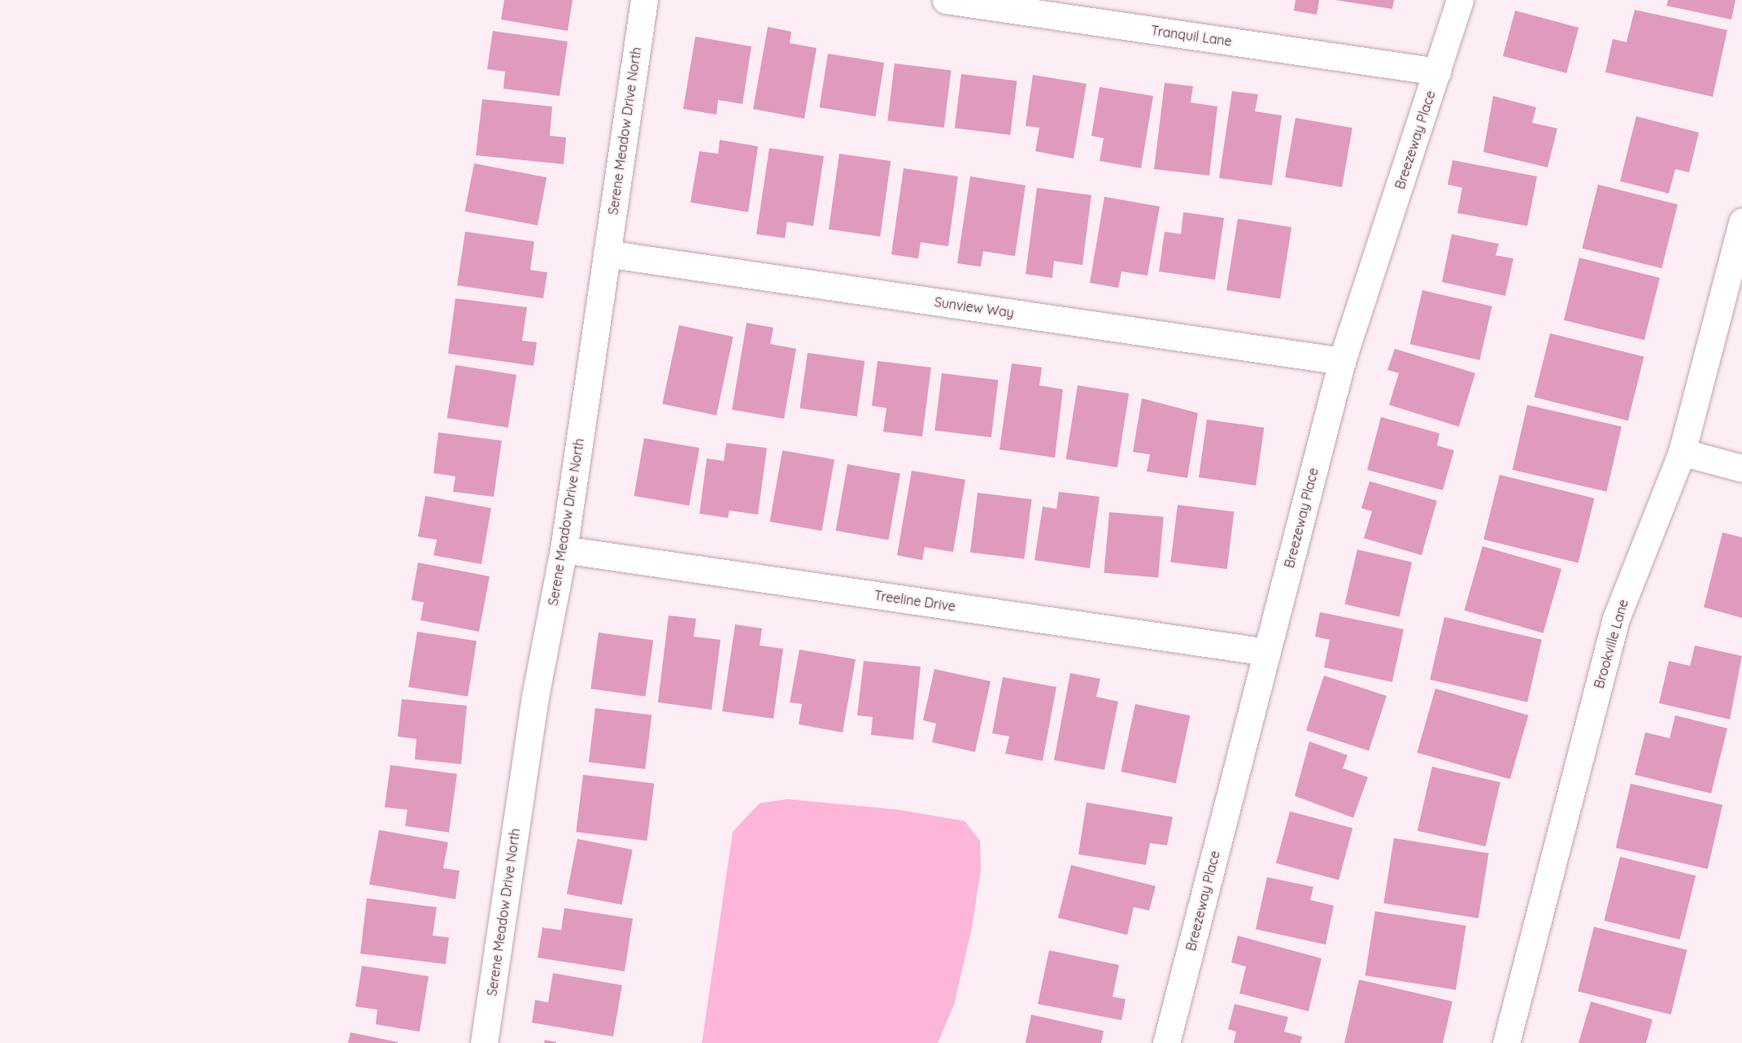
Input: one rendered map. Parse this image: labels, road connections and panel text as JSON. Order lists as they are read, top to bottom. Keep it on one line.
{"streets":{"street":["Tranquil Lane","Serene Meadow Drive North","Breezeway Place","Sunview Way","Treeline Drive","Brookville Lane"]},"crossings":[["Tranquil Lane","Breezeway Place"],["Serene Meadow Drive North","Sunview Way"],["Serene Meadow Drive North","Treeline Drive"],["Breezeway Place","Sunview Way"],["Breezeway Place","Treeline Drive"]]}
